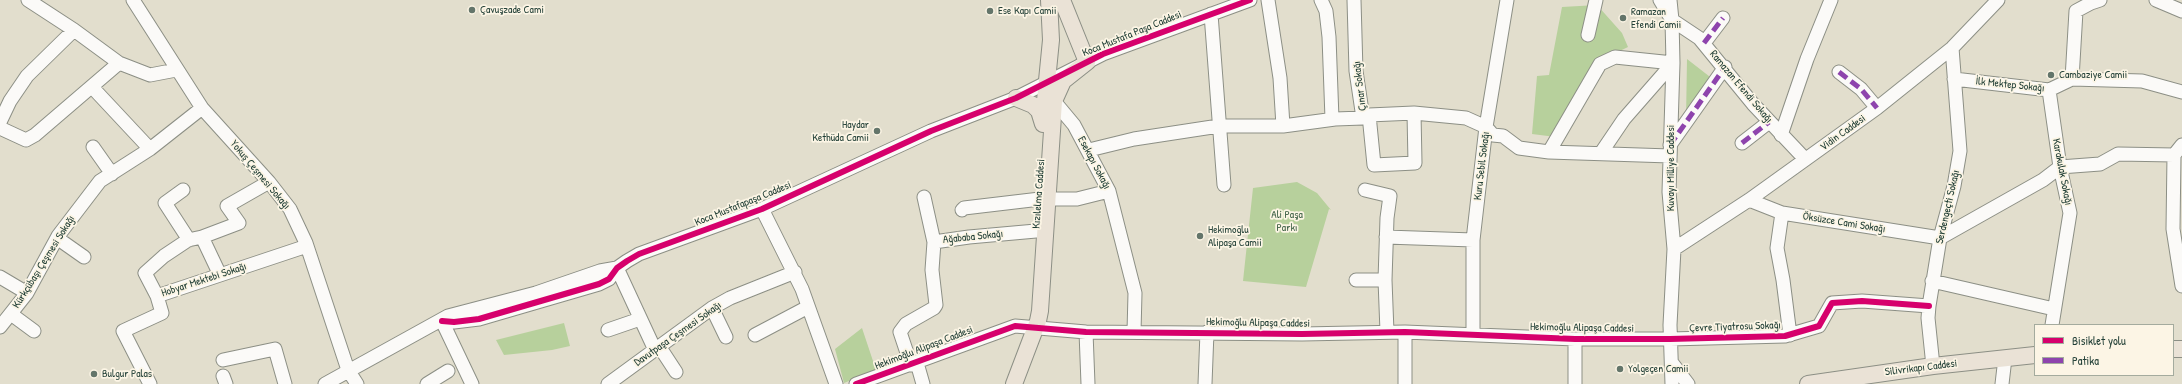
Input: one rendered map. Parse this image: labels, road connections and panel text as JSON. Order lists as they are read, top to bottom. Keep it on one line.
{"streets":{"main road":["Kızılelma Caddesi","Silivrikapı Caddesi"],"street":["Koca Mustafa Paşa Caddesi","İlk Mektep Sokağı","Çınar Sokağı","Ramazan Efendi Sokağı","Vidin Caddesi","Esekapı Sokağı","Kuru Sebil Sokağı","Kuvayı Milliye Caddesi","Karakulak Sokağı","Yokuş Çeşmesi Sokağı","Koca Mustafapaşa Caddesi","Serdengeçti Sokağı","Öksüzce Cami Sokağı","Ağababa Sokağı","Kürkçübaşı Çeşmesi Sokağı","Hobyar Mektebi Sokağı","Hekimoğlu Alipaşa Caddesi","Çevre Tiyatrosu Sokağı","Davutpaşa Çeşmesi Sokağı"]},"crossings":[["Koca Mustafa Paşa Caddesi","Kızılelma Caddesi"],["Koca Mustafa Paşa Caddesi","Koca Mustafapaşa Caddesi"],["İlk Mektep Sokağı","Karakulak Sokağı"],["İlk Mektep Sokağı","Serdengeçti Sokağı"],["Çınar Sokağı","Kuru Sebil Sokağı"],["Çınar Sokağı","Kuvayı Milliye Caddesi"],["Ramazan Efendi Sokağı","Vidin Caddesi"],["Ramazan Efendi Sokağı","Kuvayı Milliye Caddesi"],["Vidin Caddesi","Kuvayı Milliye Caddesi"],["Vidin Caddesi","Serdengeçti Sokağı"],["Vidin Caddesi","Öksüzce Cami Sokağı"],["Esekapı Sokağı","Kızılelma Caddesi"],["Esekapı Sokağı","Hekimoğlu Alipaşa Caddesi"],["Kuru Sebil Sokağı","Hekimoğlu Alipaşa Caddesi"],["Kuvayı Milliye Caddesi","Hekimoğlu Alipaşa Caddesi"],["Kuvayı Milliye Caddesi","Çevre Tiyatrosu Sokağı"],["Yokuş Çeşmesi Sokağı","Koca Mustafapaşa Caddesi"],["Yokuş Çeşmesi Sokağı","Kürkçübaşı Çeşmesi Sokağı"],["Yokuş Çeşmesi Sokağı","Hobyar Mektebi Sokağı"],["Kızılelma Caddesi","Koca Mustafapaşa Caddesi"],["Kızılelma Caddesi","Ağababa Sokağı"],["Kızılelma Caddesi","Hekimoğlu Alipaşa Caddesi"],["Serdengeçti Sokağı","Öksüzce Cami Sokağı"],["Serdengeçti Sokağı","Çevre Tiyatrosu Sokağı"],["Serdengeçti Sokağı","Silivrikapı Caddesi"],["Ağababa Sokağı","Hekimoğlu Alipaşa Caddesi"],["Hekimoğlu Alipaşa Caddesi","Çevre Tiyatrosu Sokağı"]],"parks":["Ali Paşa Parkı"],"places":["Çavuşzade Cami","Ese Kapı Camii","Ramazan Efendi Camii","Cambaziye Camii","Haydar Kethüda Camii","Hekimoğlu Alipaşa Camii","Yolgeçen Camii","Bulgur Palas"],"legend":["Bisiklet yolu","Patika"]}
